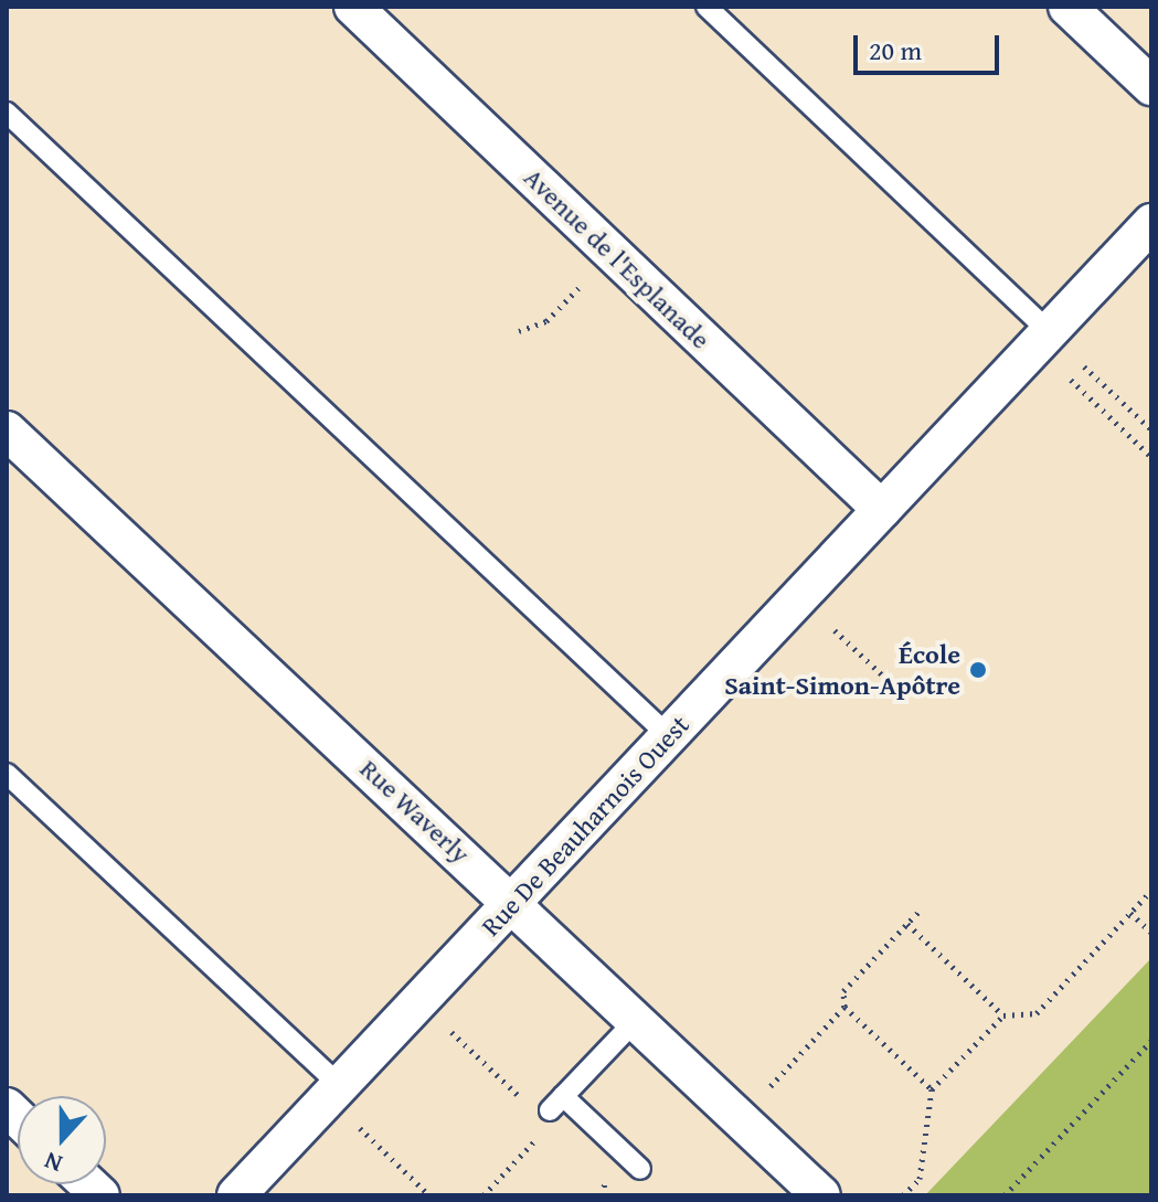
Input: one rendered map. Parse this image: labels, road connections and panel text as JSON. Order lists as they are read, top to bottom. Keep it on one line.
{"streets":{"street":["Avenue de l'Esplanade","Rue Waverly","Rue De Beauharnois Ouest"]},"crossings":[["Avenue de l'Esplanade","Rue De Beauharnois Ouest"],["Rue Waverly","Rue De Beauharnois Ouest"]],"places":["École Saint-Simon-Apôtre"],"scale_bar":"20 m","north":"bottom"}
